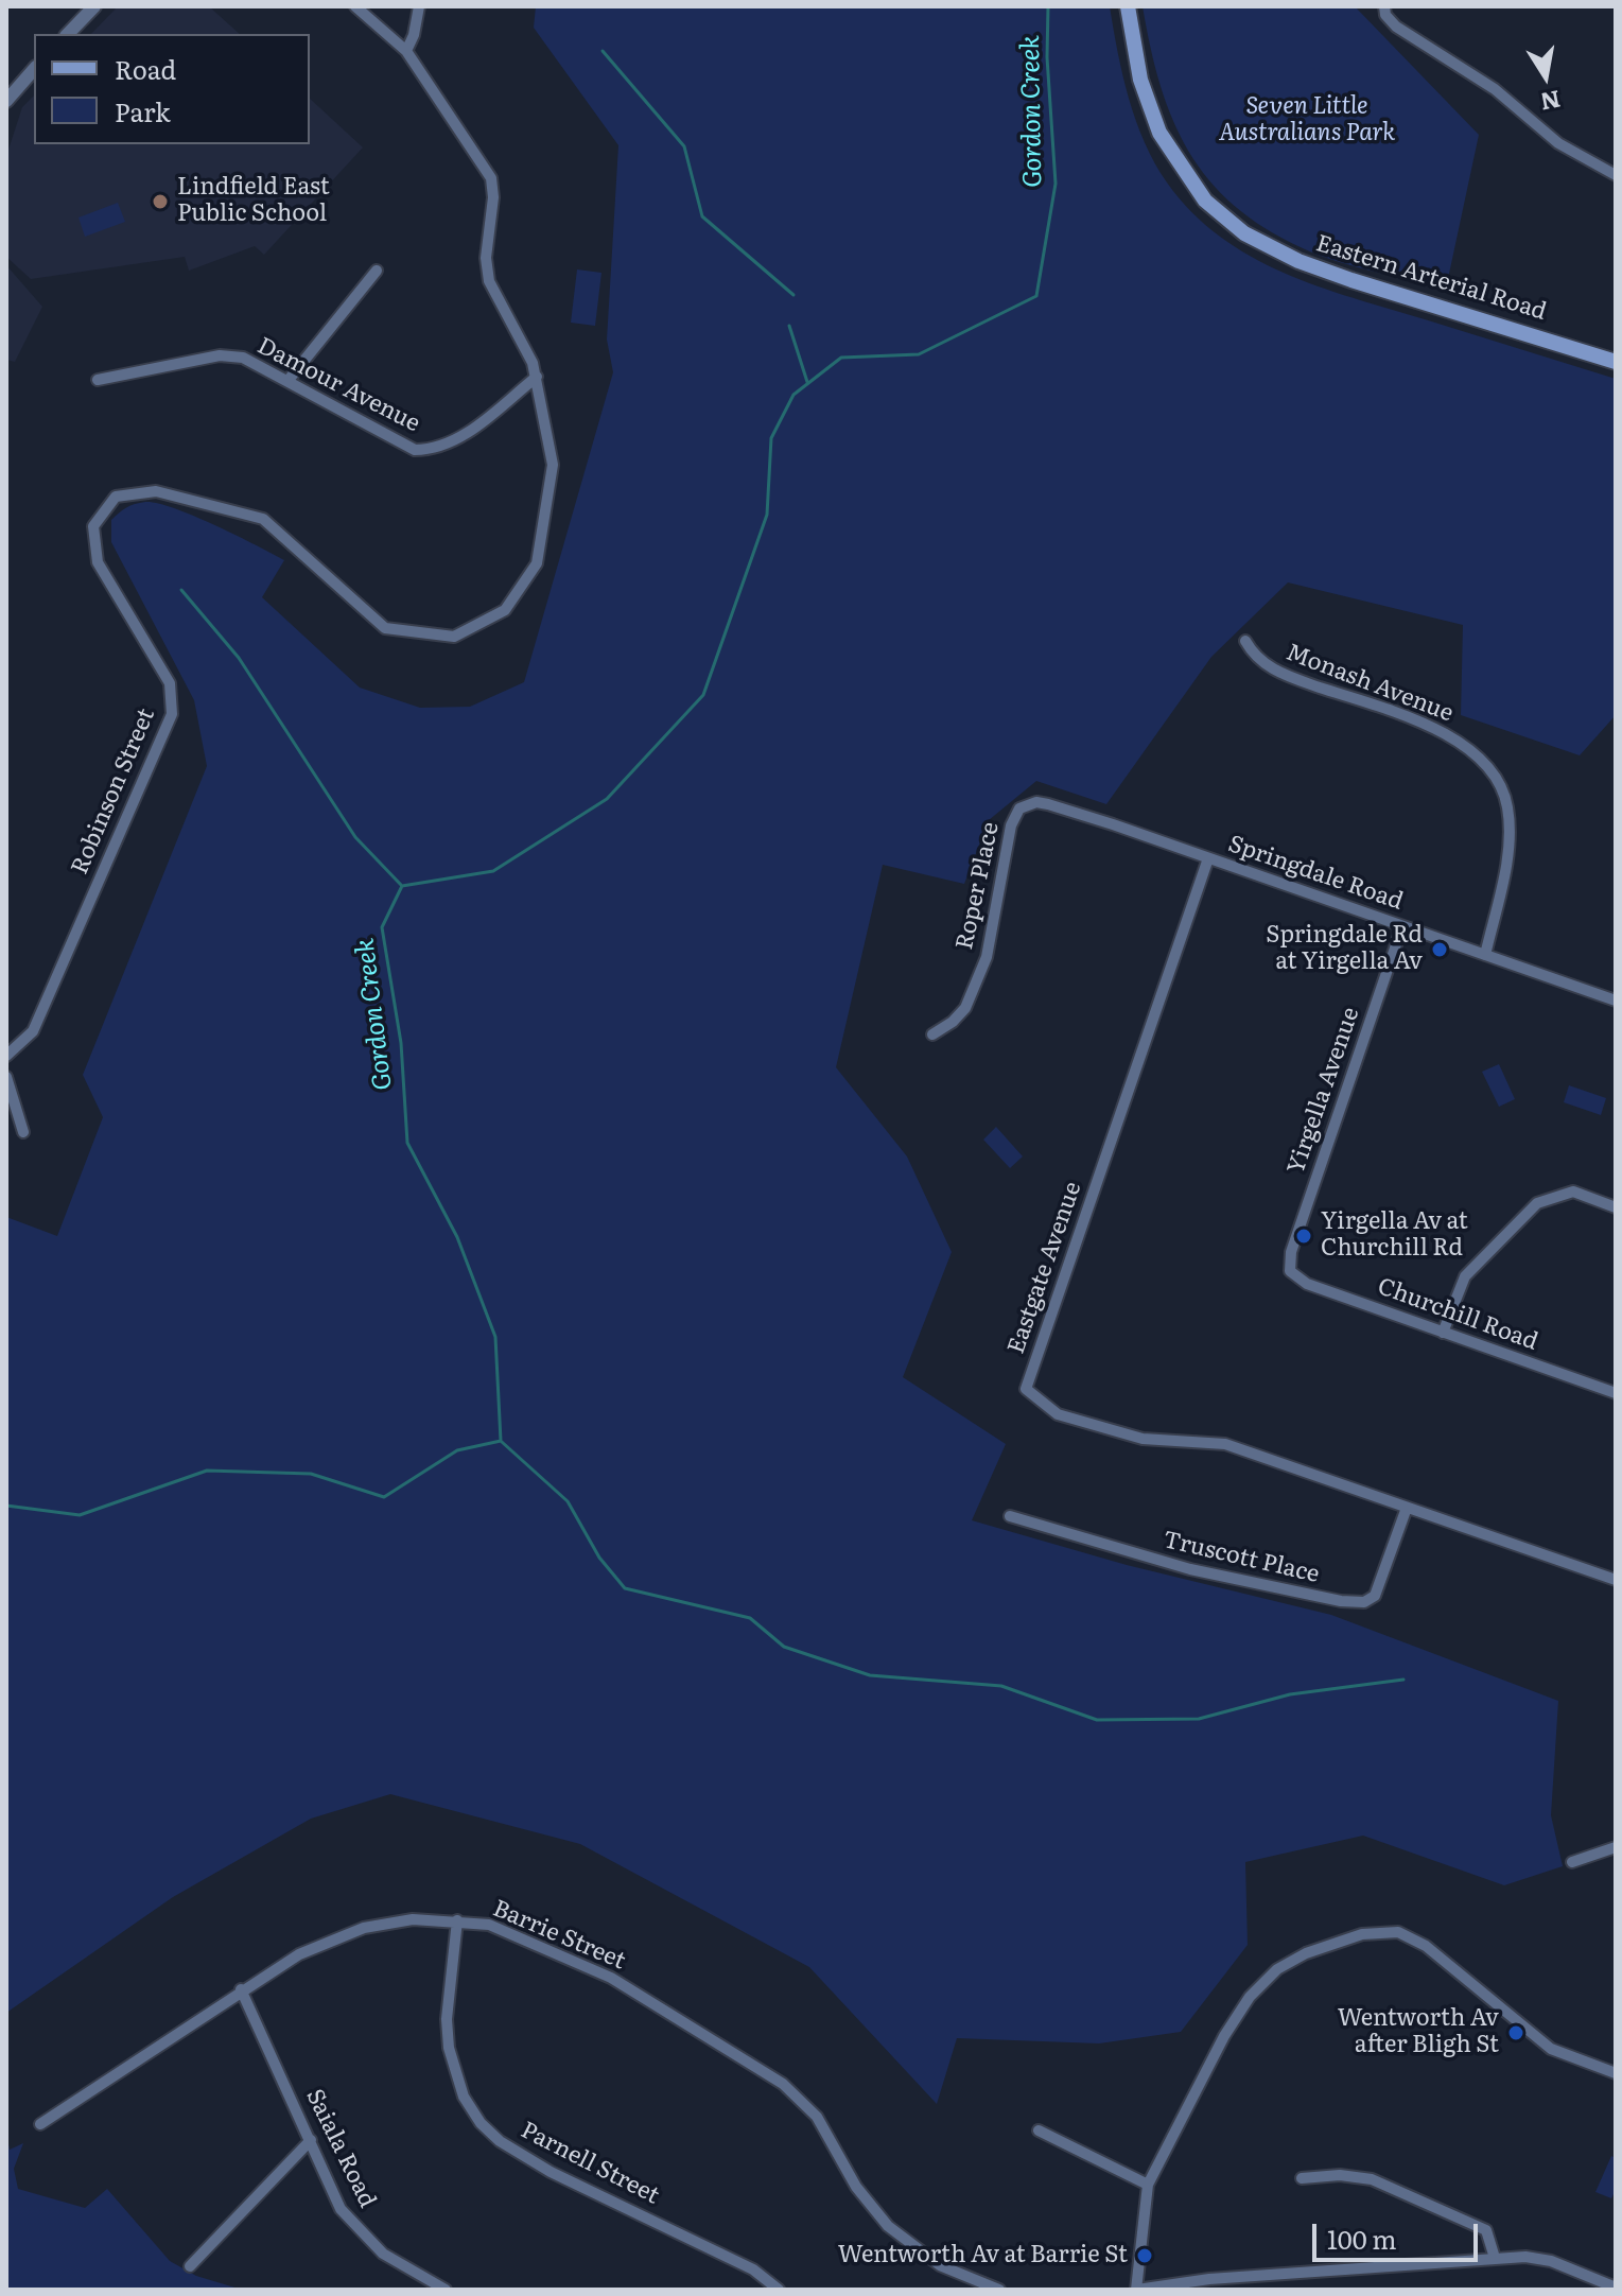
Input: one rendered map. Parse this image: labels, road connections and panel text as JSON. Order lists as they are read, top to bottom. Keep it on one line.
{"streets":{"main road":["Eastern Arterial Road"],"street":["Damour Avenue","Monash Avenue","Robinson Street","Springdale Road","Roper Place","Yirgella Avenue","Eastgate Avenue","Churchill Road","Truscott Place","Barrie Street","Saiala Road","Parnell Street"]},"crossings":[["Damour Avenue","Robinson Street"],["Monash Avenue","Springdale Road"],["Springdale Road","Roper Place"],["Springdale Road","Yirgella Avenue"],["Springdale Road","Eastgate Avenue"],["Yirgella Avenue","Churchill Road"],["Eastgate Avenue","Truscott Place"],["Barrie Street","Saiala Road"],["Barrie Street","Parnell Street"]],"water":["Gordon Creek"],"parks":["Seven Little Australians Park"],"places":["Lindfield East Public School","Springdale Rd at Yirgella Av","Yirgella Av at Churchill Rd","Wentworth Av after Bligh St","Wentworth Av at Barrie St"],"legend":["Road","Park"],"scale_bar":"100 m","north":"bottom"}
